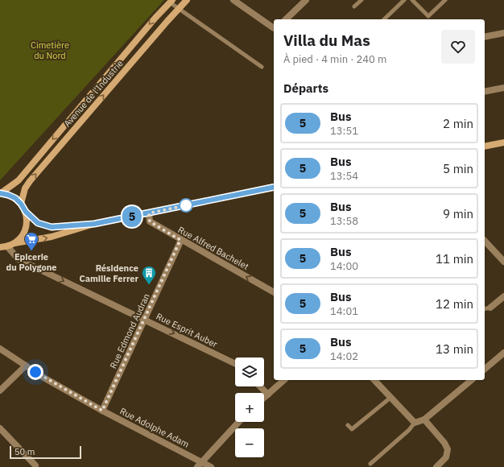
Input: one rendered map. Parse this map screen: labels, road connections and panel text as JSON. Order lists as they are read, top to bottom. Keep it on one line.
{"streets":{"street":["Avenue de l'Industrie","Rue Alfred Bachelet","Rue Esprit Auber","Rue Edmond Audran","Rue Adolphe Adam"]},"crossings":[["Rue Alfred Bachelet","Rue Edmond Audran"],["Rue Esprit Auber","Rue Edmond Audran"],["Rue Edmond Audran","Rue Adolphe Adam"]],"one_way":["Rue Alfred Bachelet","Rue Esprit Auber"],"parks":["Cimetière du Nord"],"places":{"supermarket":["Epicerie du Polygone"],"building":["Résidence Camille Ferrer"]},"lines":["bus line 5"],"scale_bar":"50 m","page":{"on_map":"5","heading":[["Villa du Mas","À pied · 4 min · 240 m"],"Départs"],"list":[{"mark":"5","name":"Bus","note":"13:51","value":"2 min"},{"mark":"5","name":"Bus","note":"13:54","value":"5 min"},{"mark":"5","name":"Bus","note":"13:58","value":"9 min"},{"mark":"5","name":"Bus","note":"14:00","value":"11 min"},{"mark":"5","name":"Bus","note":"14:01","value":"12 min"},{"mark":"5","name":"Bus","note":"14:02","value":"13 min"}],"map_buttons":["+","−"],"scale":"50 m"}}
